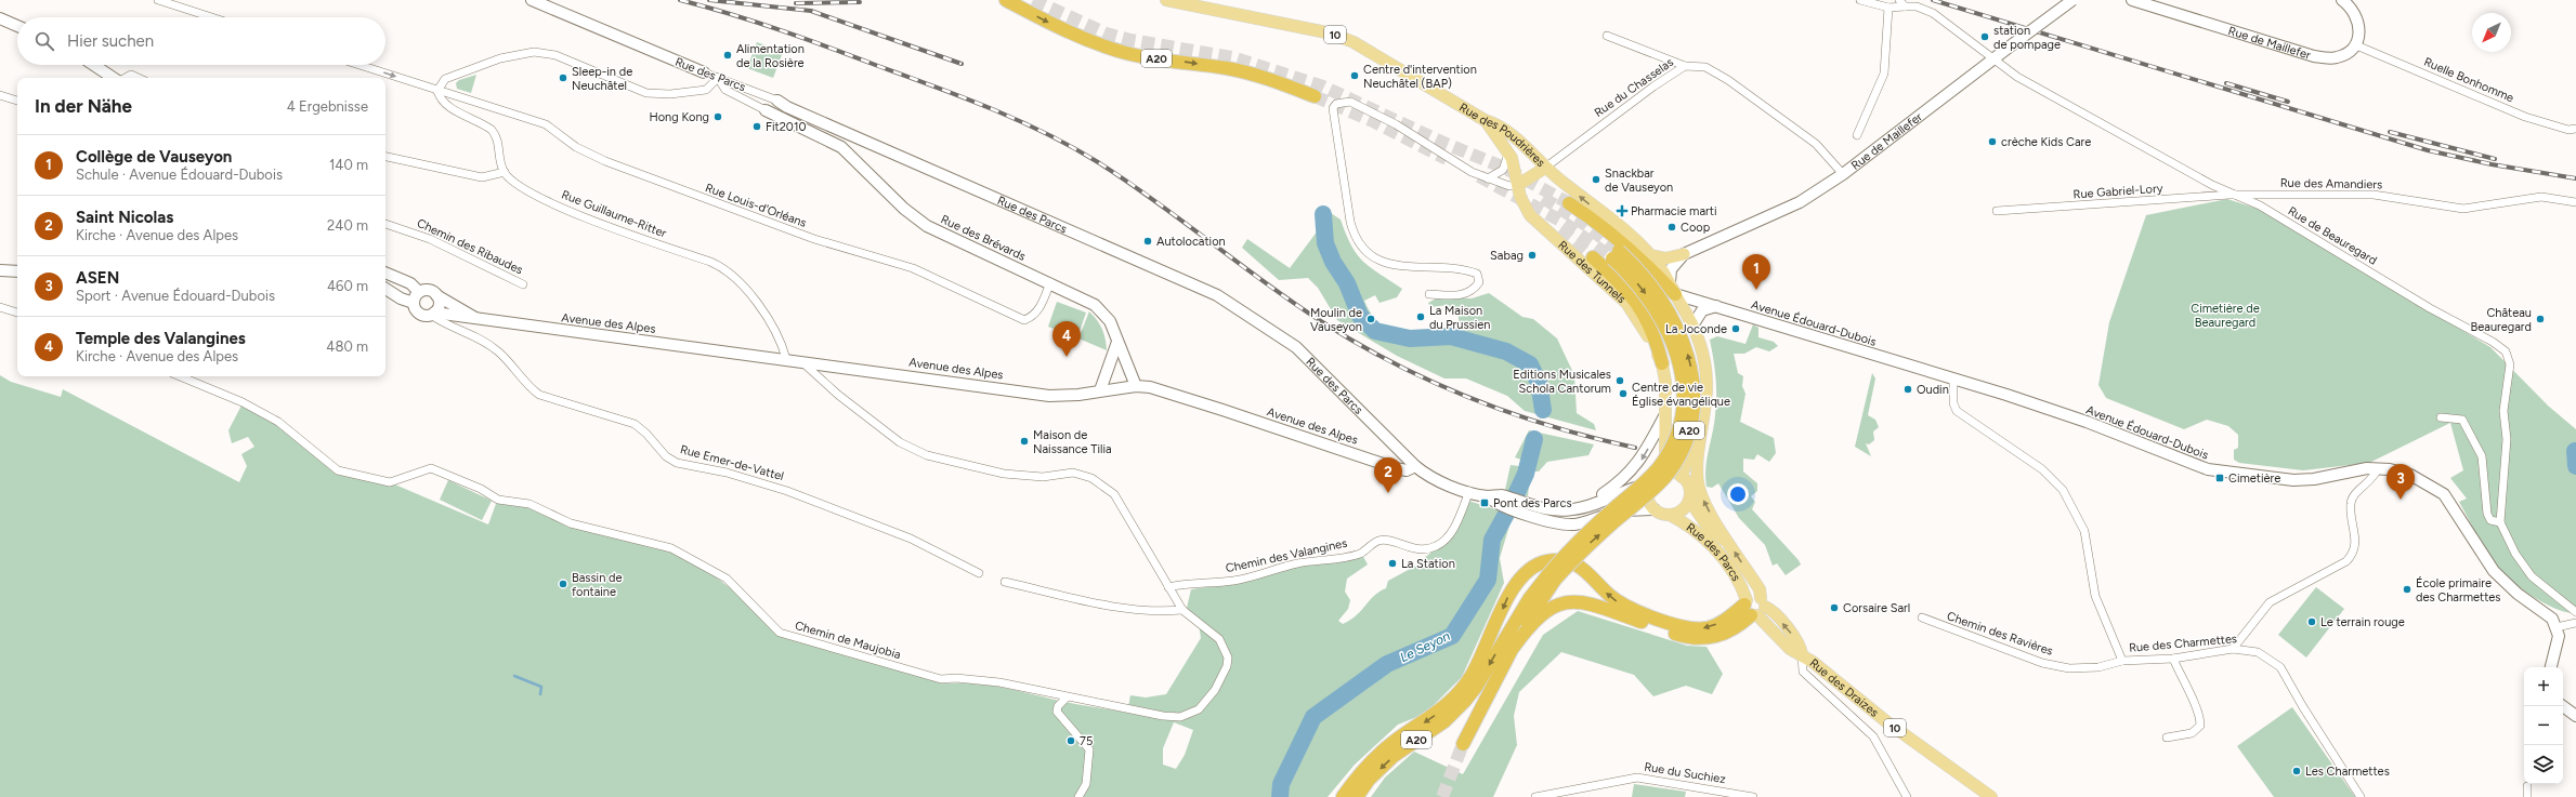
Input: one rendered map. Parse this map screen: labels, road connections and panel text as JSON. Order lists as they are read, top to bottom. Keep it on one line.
{"streets":{"highway":["A20"],"main road":["10","Rue de Maillefer","Rue des Parcs","Rue des Poudrières","Rue des Brévards","Rue des Tunnels","Avenue des Alpes","Avenue Édouard-Dubois","Rue des Draizes"],"street":["Ruelle Bonhomme","Rue du Chasselas","Rue des Amandiers","Rue Gabriel-Lory","Rue Louis-d'Orléans","Rue Guillaume-Ritter","Rue de Beauregard","Chemin des Ribaudes","Rue Emer-de-Vattel","Chemin des Valangines","Chemin des Ravières","Chemin de Maujobia","Rue des Charmettes","Rue du Suchiez"]},"crossings":[["10","Rue des Parcs"],["10","Rue des Poudrières"],["10","Rue des Tunnels"],["10","Avenue Édouard-Dubois"],["10","Rue des Draizes"],["Rue de Maillefer","Ruelle Bonhomme"],["Rue de Maillefer","Rue du Chasselas"],["Rue de Maillefer","Rue de Beauregard"],["Rue des Parcs","Avenue des Alpes"],["Rue des Parcs","Chemin des Valangines"],["Rue des Parcs","Rue des Draizes"],["Rue du Chasselas","Rue des Poudrières"],["Rue des Poudrières","Rue des Tunnels"],["Rue des Poudrières","Avenue Édouard-Dubois"],["Rue des Amandiers","Rue Gabriel-Lory"],["Rue des Amandiers","Rue de Beauregard"],["Rue Gabriel-Lory","Rue de Beauregard"],["Rue Louis-d'Orléans","Rue des Brévards"],["Rue Guillaume-Ritter","Avenue des Alpes"],["Rue des Brévards","Avenue des Alpes"],["Avenue des Alpes","Rue Emer-de-Vattel"],["Avenue Édouard-Dubois","Rue des Charmettes"],["Chemin des Valangines","Chemin de Maujobia"],["Chemin des Ravières","Rue des Charmettes"]],"water":["Le Seyon"],"parks":["Cimetière de Beauregard"],"places":{"other":["station de pompage","Alimentation de la Rosière","Centre d'intervention Neuchâtel (BAP)","Sleep-in de Neuchâtel","Hong Kong","Fit2010","crèche Kids Care","Snackbar de Vauseyon","Coop","Autolocation","Sabag","La Maison du Prussien","Moulin de Vauseyon","Château Beauregard","La Joconde","Editions Musicales Schola Cantorum","Oudin","Centre de vie Église évangélique","Maison de Naissance Tilia","La Station","Bassin de fontaine","École primaire des Charmettes","Corsaire Sarl","Le terrain rouge","75","Les Charmettes"],"health":["Pharmacie marti"],"transit":["Cimetière","Pont des Parcs"]},"north":"bottom left","page":{"search":"Hier suchen","heading":["In der Nähe","4 Ergebnisse"],"list":[{"mark":"1","name":"Collège de Vauseyon","note":"Schule · Avenue Édouard-Dubois","value":"140 m"},{"mark":"2","name":"Saint Nicolas","note":"Kirche · Avenue des Alpes","value":"240 m"},{"mark":"3","name":"ASEN","note":"Sport · Avenue Édouard-Dubois","value":"460 m"},{"mark":"4","name":"Temple des Valangines","note":"Kirche · Avenue des Alpes","value":"480 m"}],"pins":["1","4","2","3"],"map_buttons":["+","−"]}}
